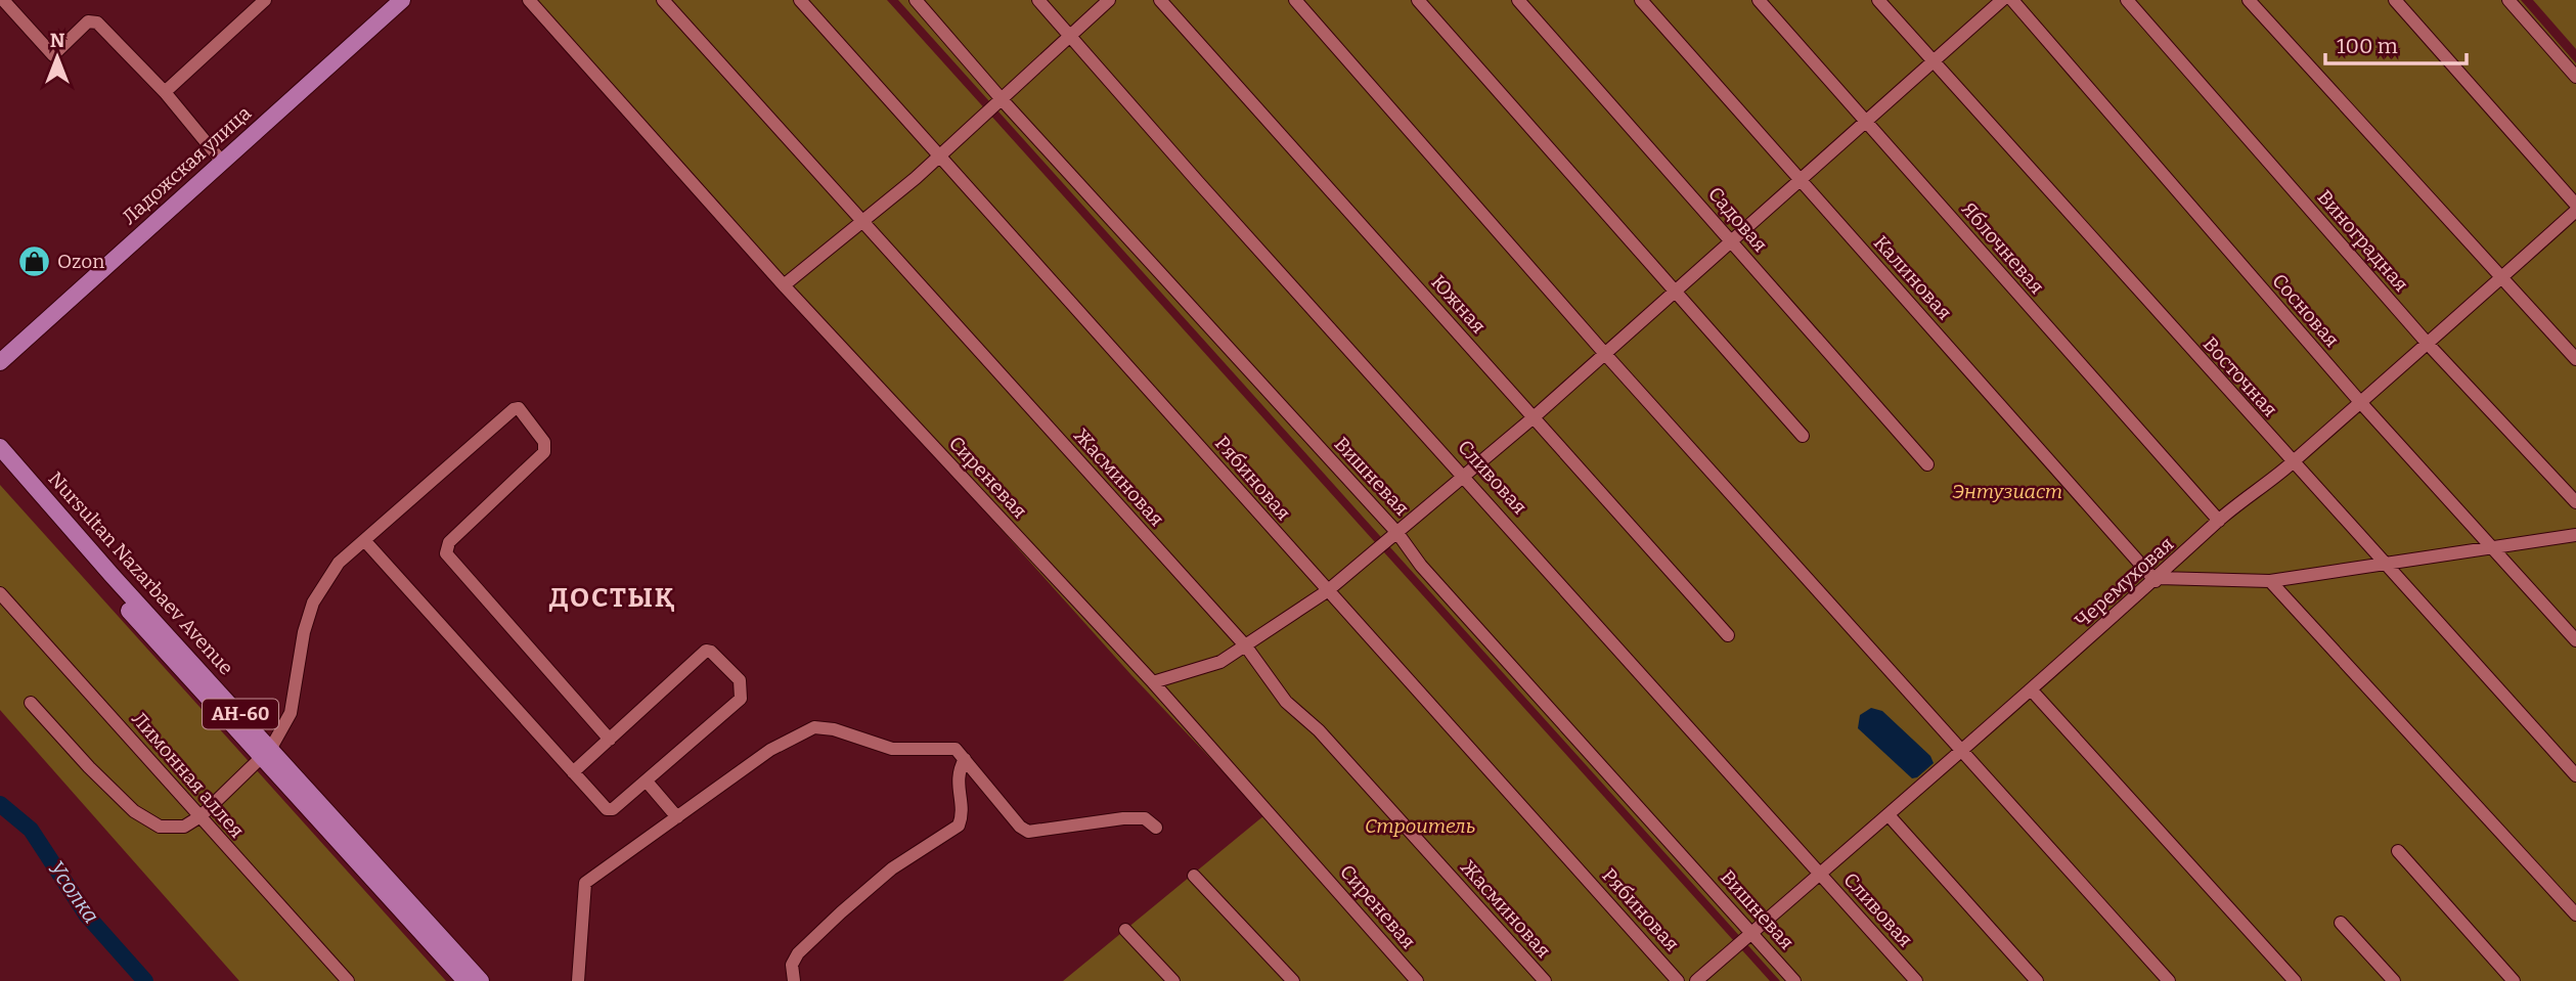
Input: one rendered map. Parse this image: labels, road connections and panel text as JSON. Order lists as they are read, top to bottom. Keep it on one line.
{"streets":{"main road":["Ладожская улица","Nursultan Nazarbaev Avenue","АН-60"],"street":["Садовая","Виноградная","Яблочневая","Калиновая","Южная","Сосновая","Восточная","Вишневая","Сиреневая","Жасминовая","Сливовая","Рябиновая","Черемуховая","Лимонная аллея"]},"crossings":[["Виноградная","Черемуховая"],["Яблочневая","Черемуховая"],["Калиновая","Черемуховая"],["Сосновая","Черемуховая"],["Восточная","Черемуховая"],["Вишневая","Черемуховая"],["Сливовая","Черемуховая"]],"districts":["ДОСТЫҚ"],"water":["Усолка"],"parks":["Энтузиаст","Строитель"],"places":{"shop":["Ozon"]},"scale_bar":"100 m","north":"top"}
